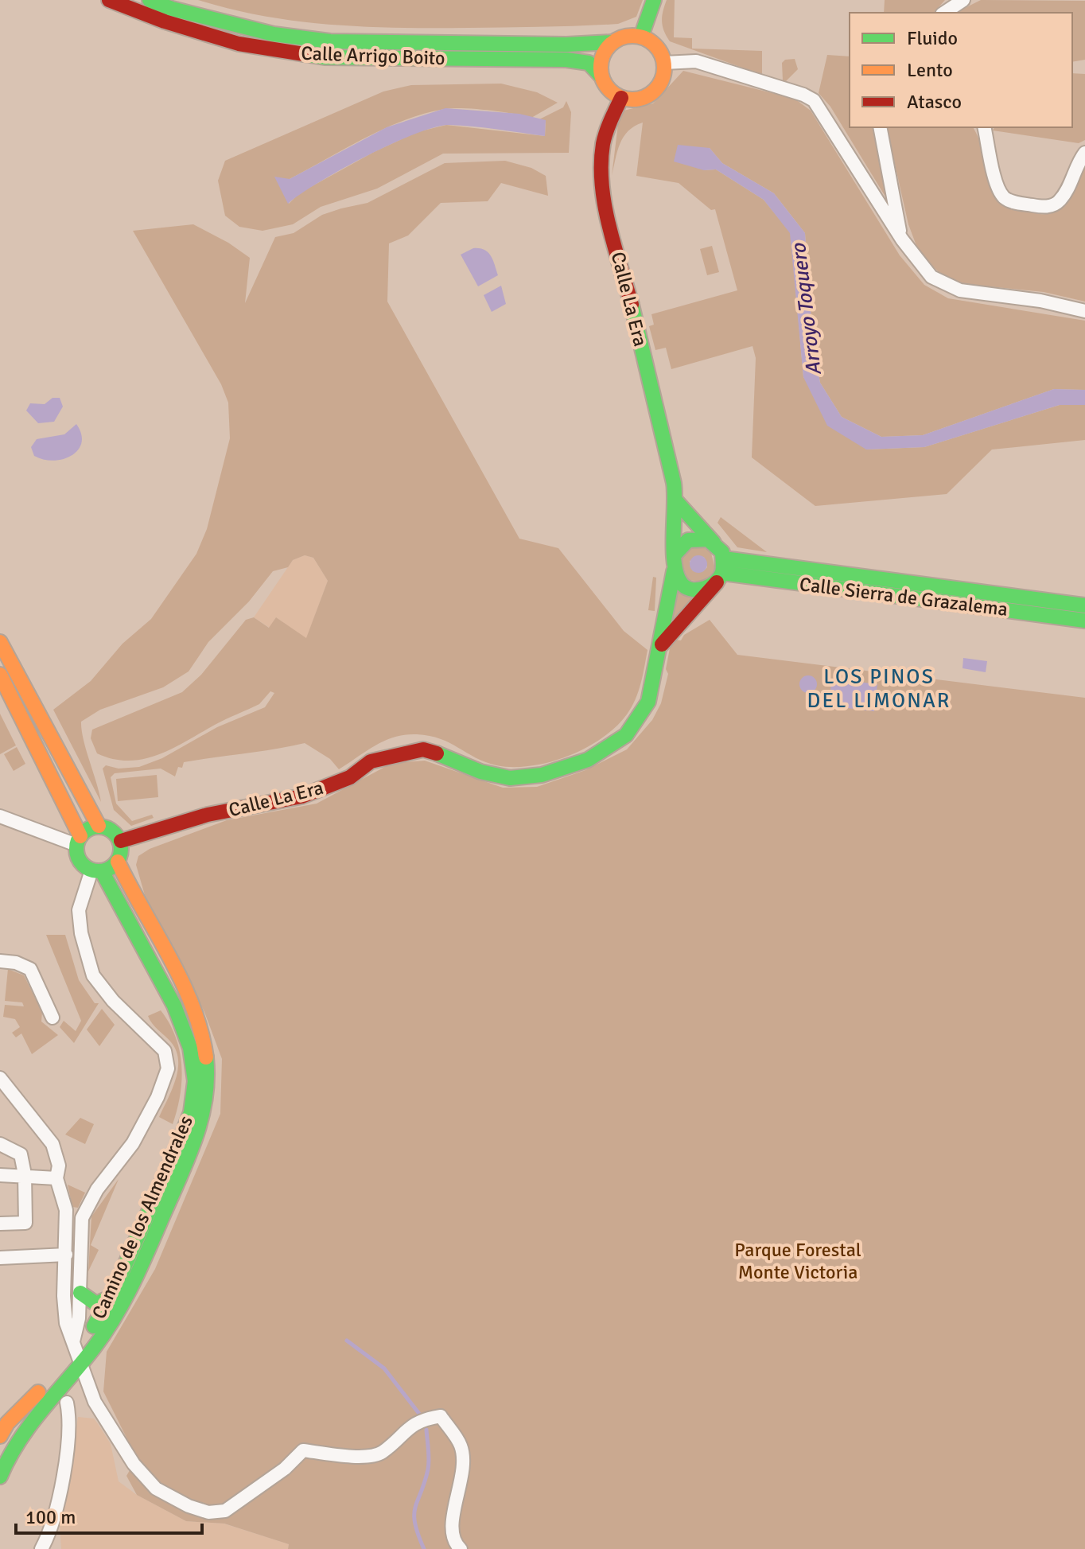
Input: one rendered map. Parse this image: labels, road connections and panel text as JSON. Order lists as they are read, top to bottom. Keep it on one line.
{"streets":{"main road":["Calle Arrigo Boito","Calle La Era","Calle Sierra de Grazalema","Camino de los Almendrales"]},"crossings":[["Calle Arrigo Boito","Calle La Era"],["Calle La Era","Calle Sierra de Grazalema"],["Calle La Era","Camino de los Almendrales"]],"districts":["LOS PINOS DEL LIMONAR"],"water":["Arroyo Toquero"],"parks":["Parque Forestal Monte Victoria"],"legend":["Fluido","Lento","Atasco"],"scale_bar":"100 m"}
